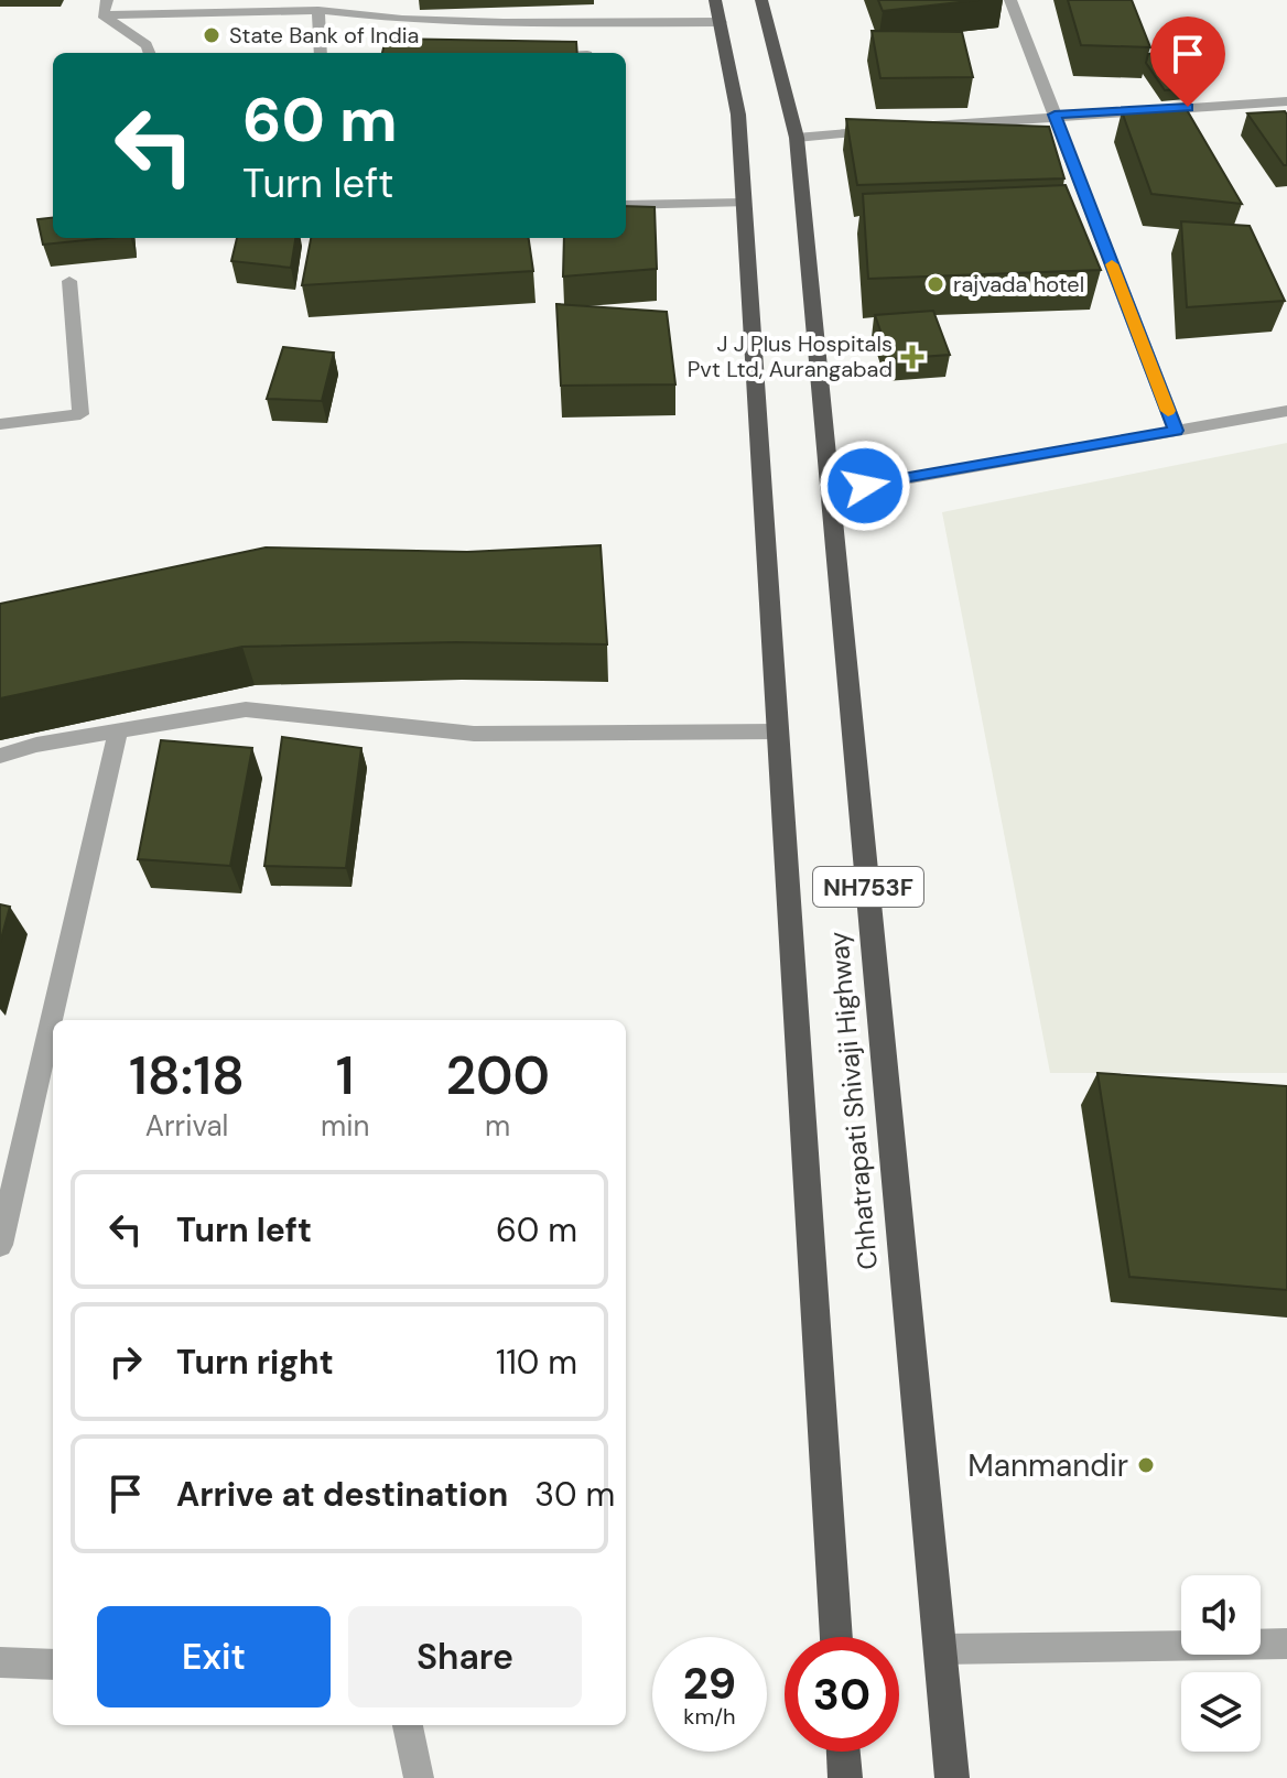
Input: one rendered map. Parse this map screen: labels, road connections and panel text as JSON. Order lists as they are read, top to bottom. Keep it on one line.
{"streets":{"highway":["NH753F","Chhatrapati Shivaji Highway"]},"places":{"other":["State Bank of India","rajvada hotel","Manmandir"],"health":["J J Plus Hospitals Pvt Ltd, Aurangabad"]},"page":{"turn":["60 m","Turn left"],"eta":["18:18","Arrival","1","min","200","m"],"list":[{"name":"Turn left","value":"60 m"},{"name":"Turn right","value":"110 m"},{"name":"Arrive at destination","value":"30 m"}],"buttons":["Exit","Share"],"speed":"29 km/h","limit":"30"}}
